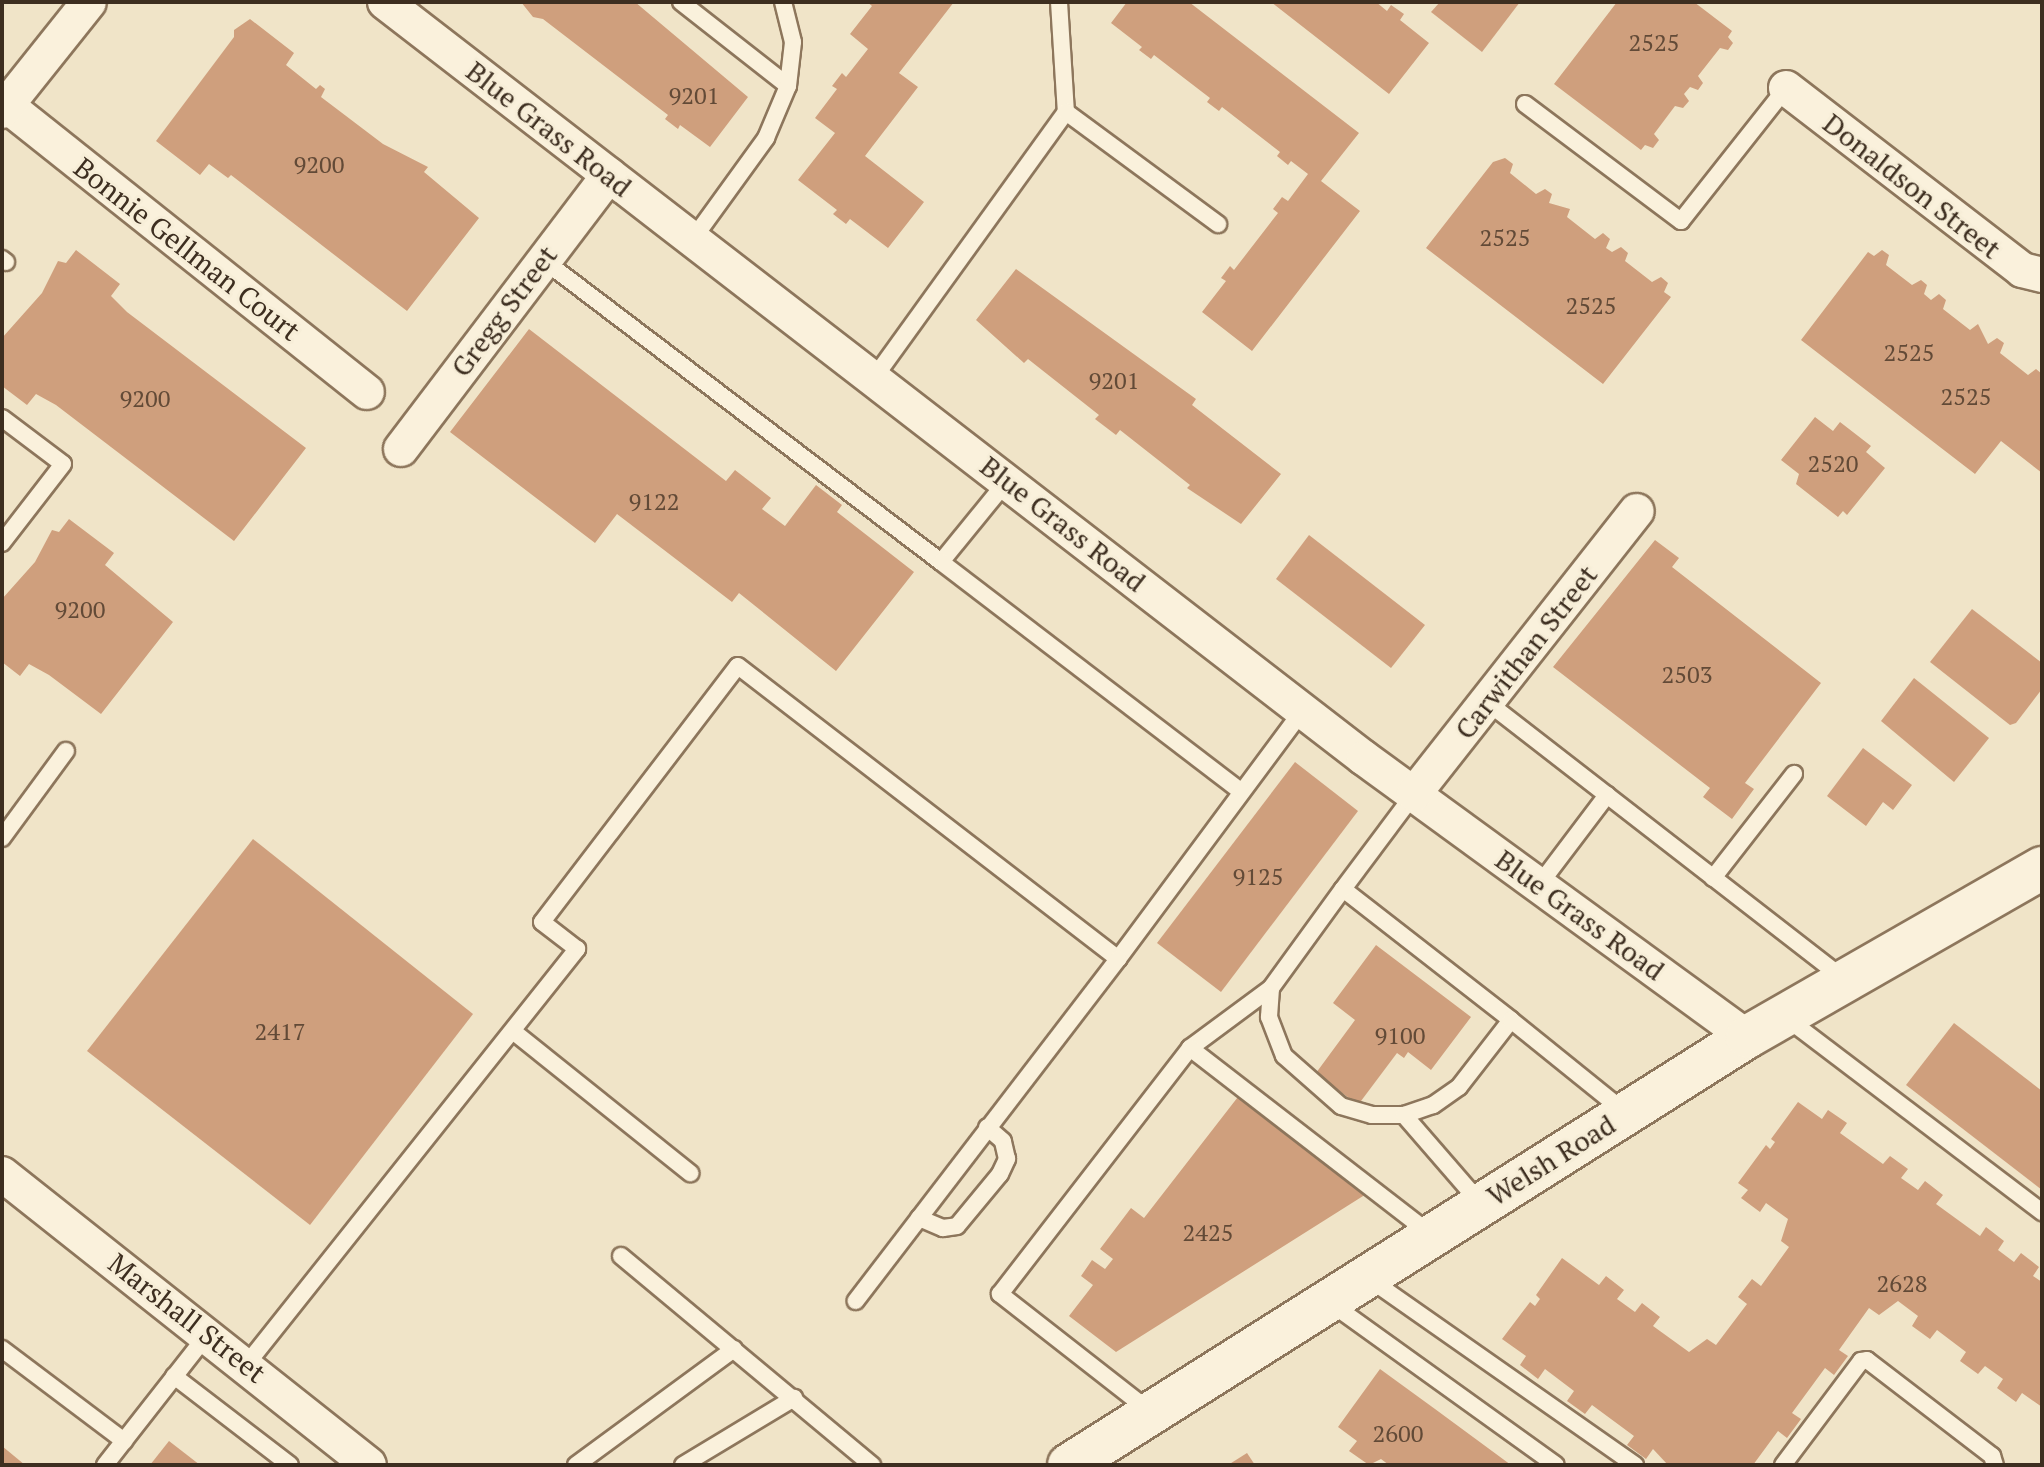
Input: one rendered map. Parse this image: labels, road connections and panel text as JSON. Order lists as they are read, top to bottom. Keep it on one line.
{"streets":{"street":["Blue Grass Road","Donaldson Street","Bonnie Gellman Court","Gregg Street","Carwithan Street","Welsh Road","Marshall Street"]},"crossings":[["Blue Grass Road","Gregg Street"],["Blue Grass Road","Carwithan Street"],["Blue Grass Road","Welsh Road"]],"house_numbers":["2525","9201","9200","2525","2525","2525","9201","2525","9200","2520","9122","9200","2503","9125","2417","9100","2425","2628","2600"]}
